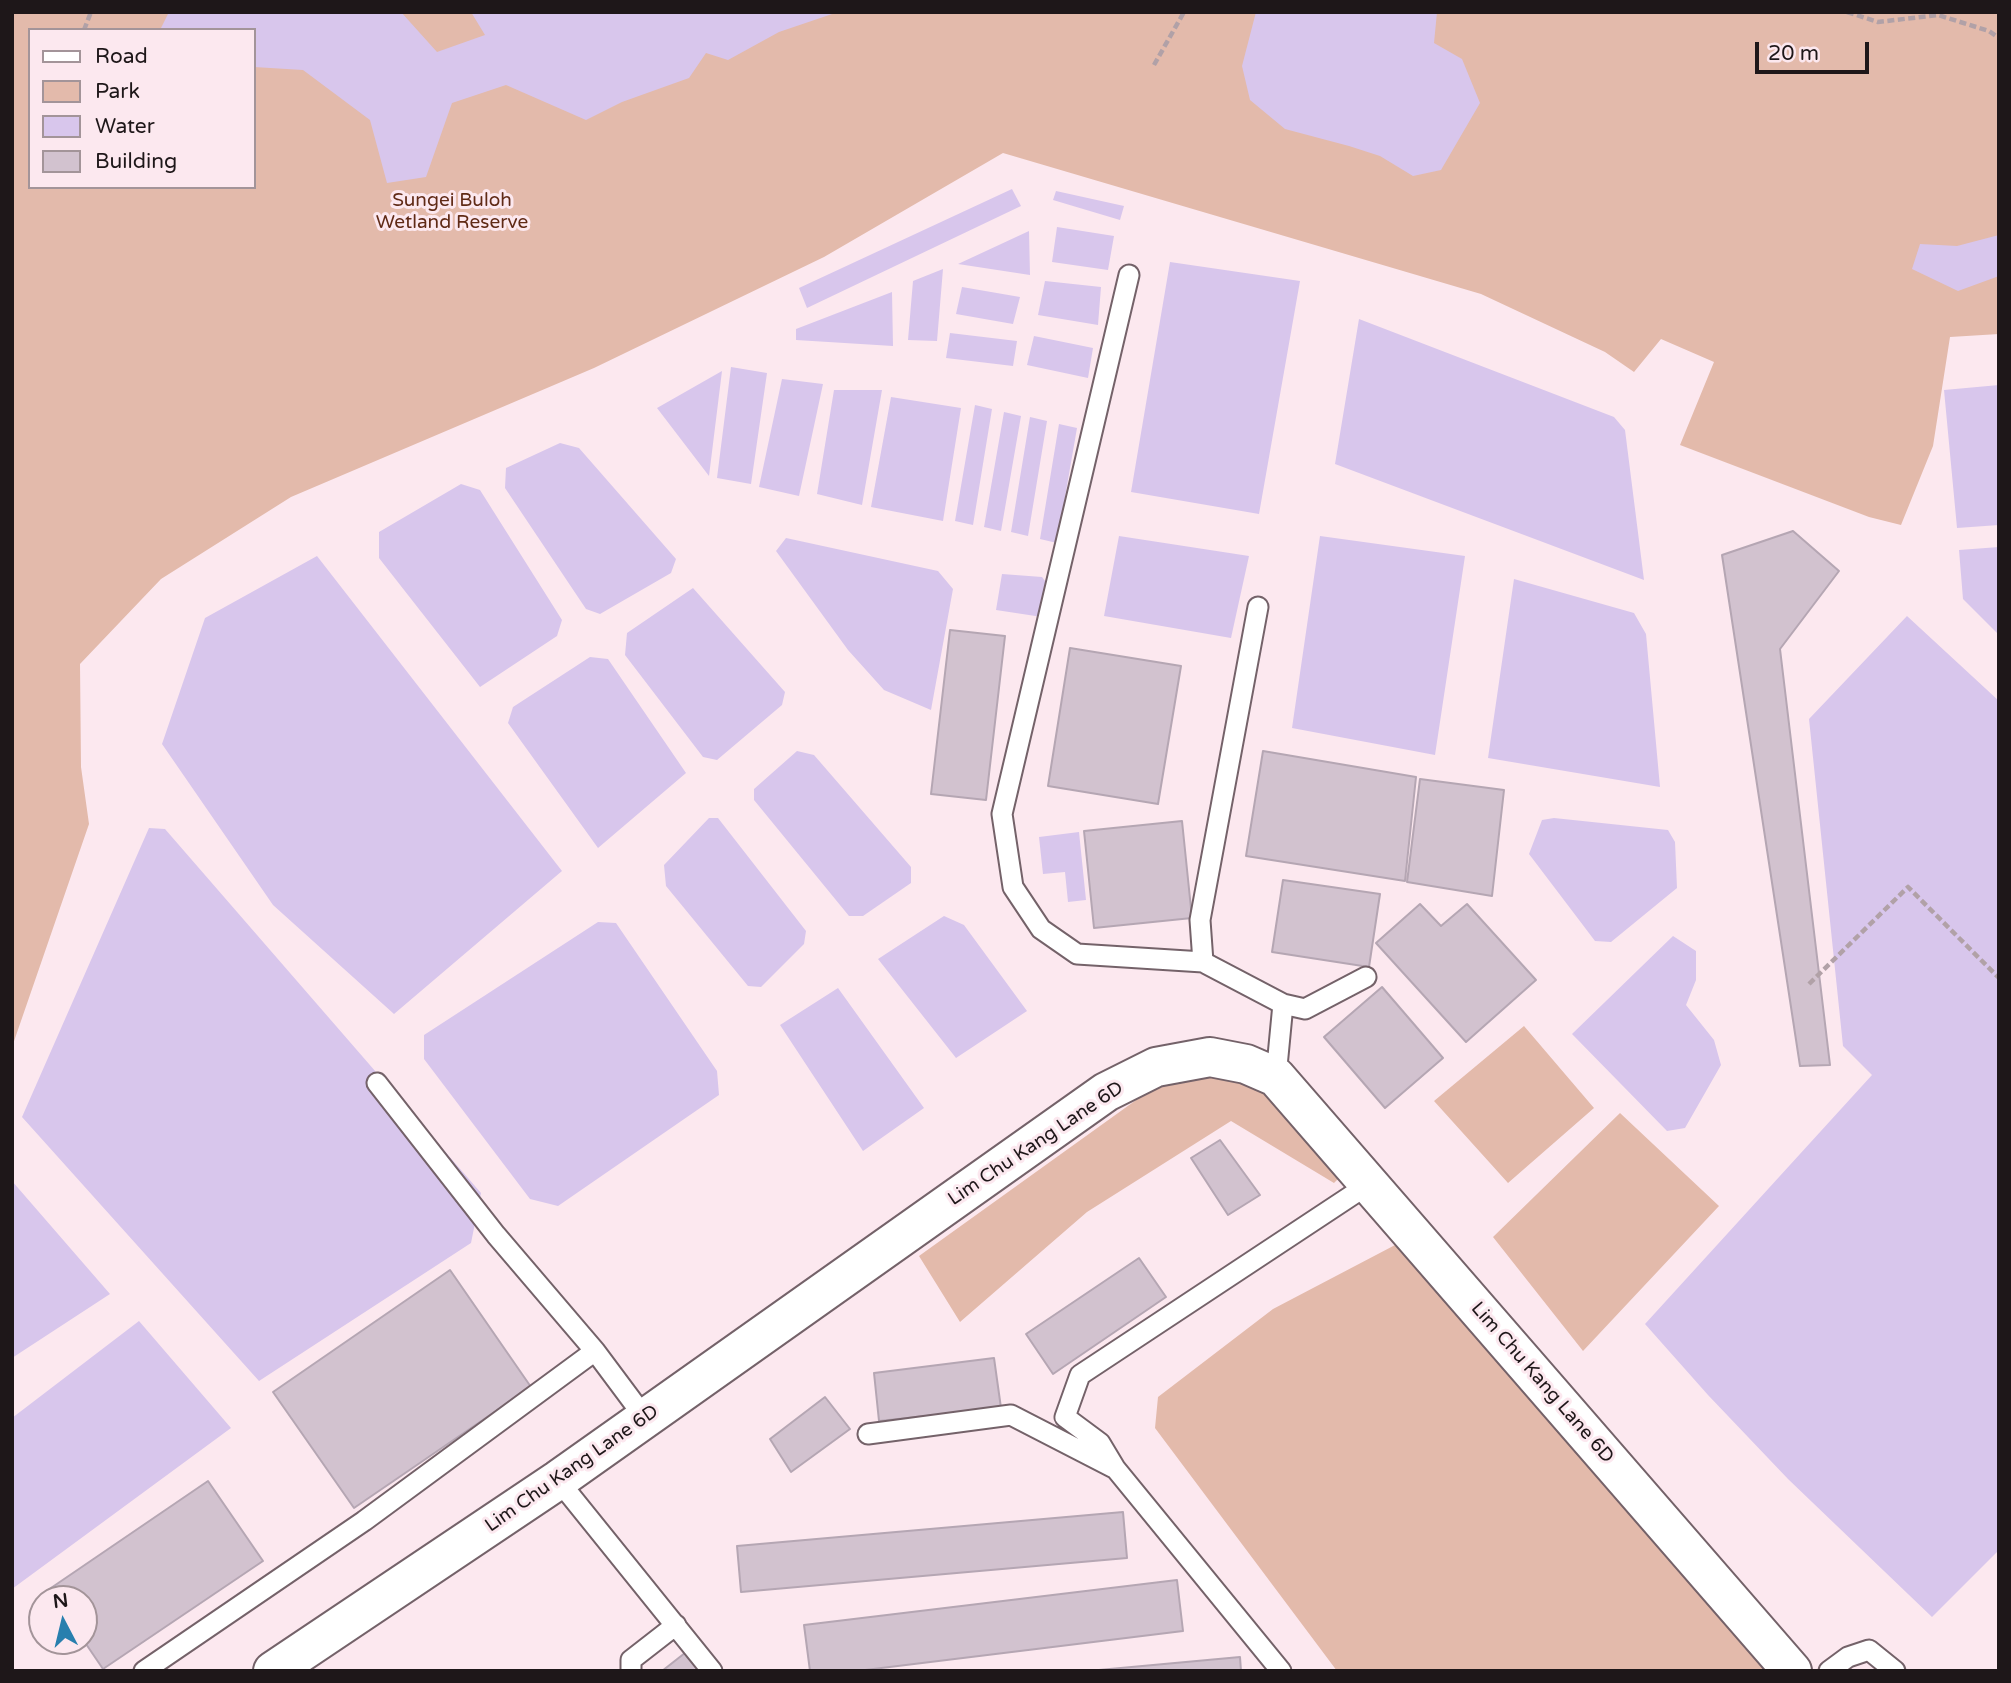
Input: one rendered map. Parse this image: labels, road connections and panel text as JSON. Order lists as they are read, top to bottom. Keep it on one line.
{"streets":{"street":["Lim Chu Kang Lane 6D"]},"parks":["Sungei Buloh Wetland Reserve"],"legend":["Road","Park","Water","Building"],"scale_bar":"20 m","north":"top"}
